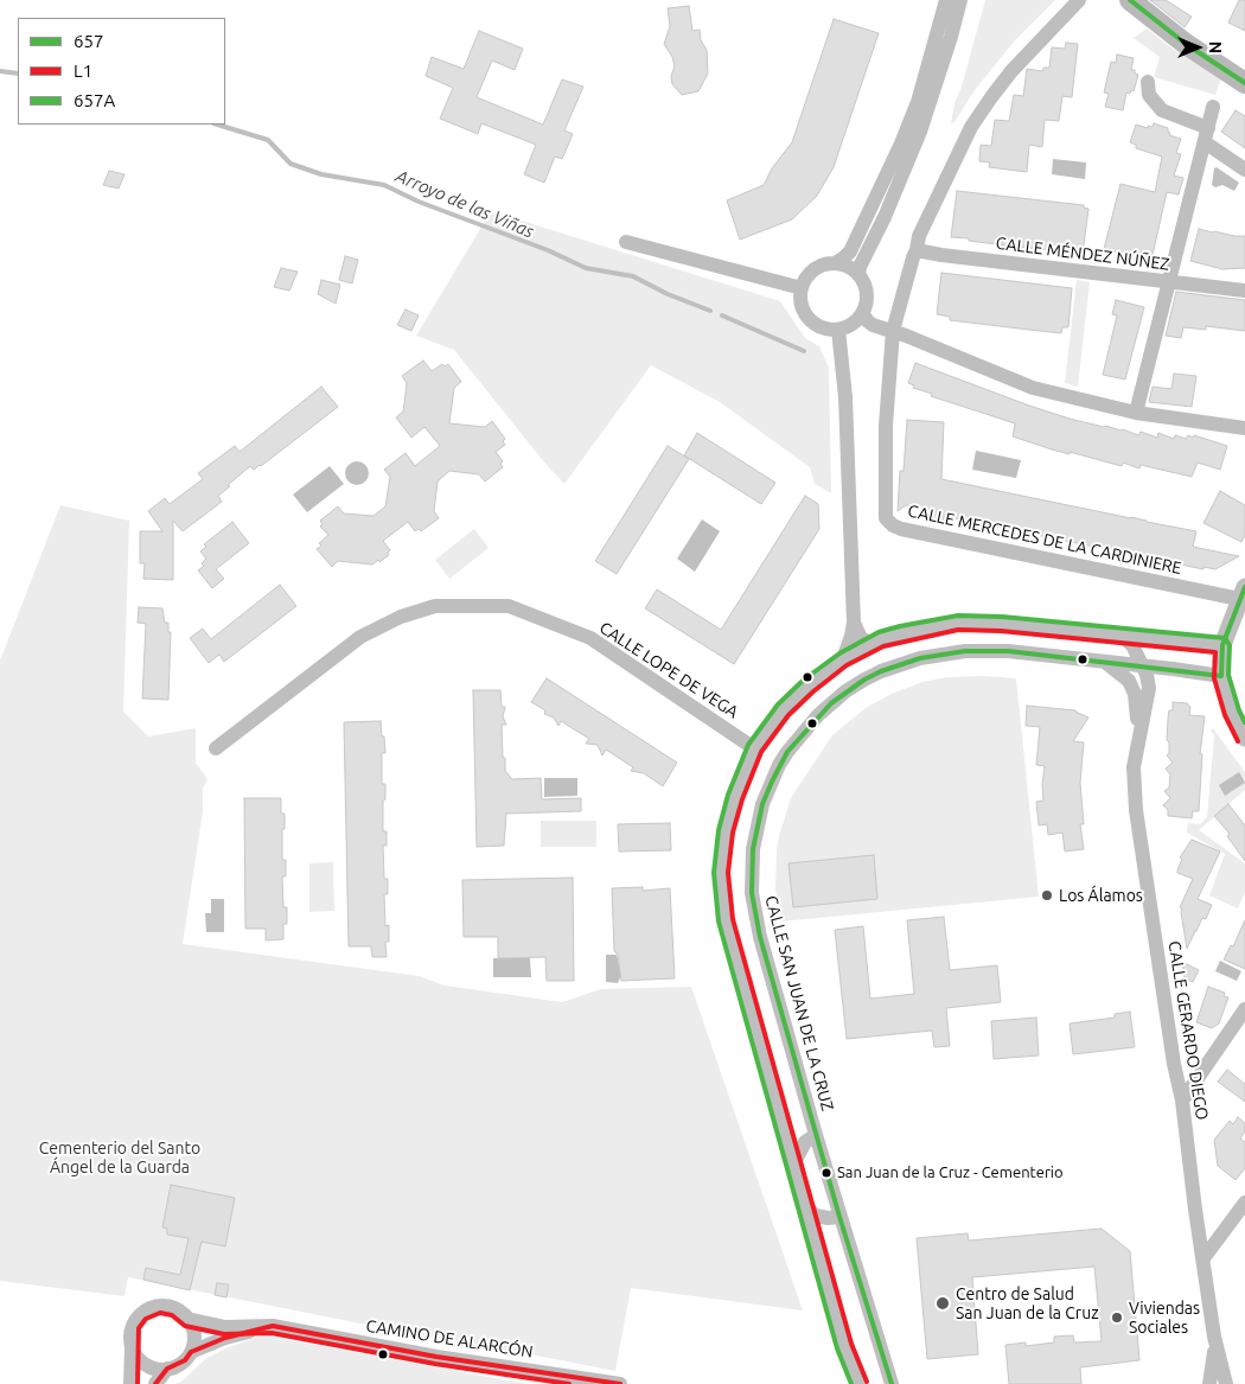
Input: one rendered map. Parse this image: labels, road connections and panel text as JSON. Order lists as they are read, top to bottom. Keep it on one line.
{"streets":{"street":["CALLE MÉNDEZ NÚÑEZ","CALLE MERCEDES DE LA CARDINIERE","CALLE LOPE DE VEGA","CALLE SAN JUAN DE LA CRUZ","CALLE GERARDO DIEGO","CAMINO DE ALARCÓN"]},"crossings":[["CALLE MÉNDEZ NÚÑEZ","CALLE MERCEDES DE LA CARDINIERE"],["CALLE SAN JUAN DE LA CRUZ","CALLE GERARDO DIEGO"]],"water":["Arroyo de las Viñas"],"parks":["Cementerio del Santo Ángel de la Guarda"],"places":["Los Álamos","San Juan de la Cruz - Cementerio","Centro de Salud San Juan de la Cruz","Viviendas Sociales"],"lines":["transit line 657","transit line 657A","transit line L1"],"legend":["657","L1","657A"],"north":"right"}
